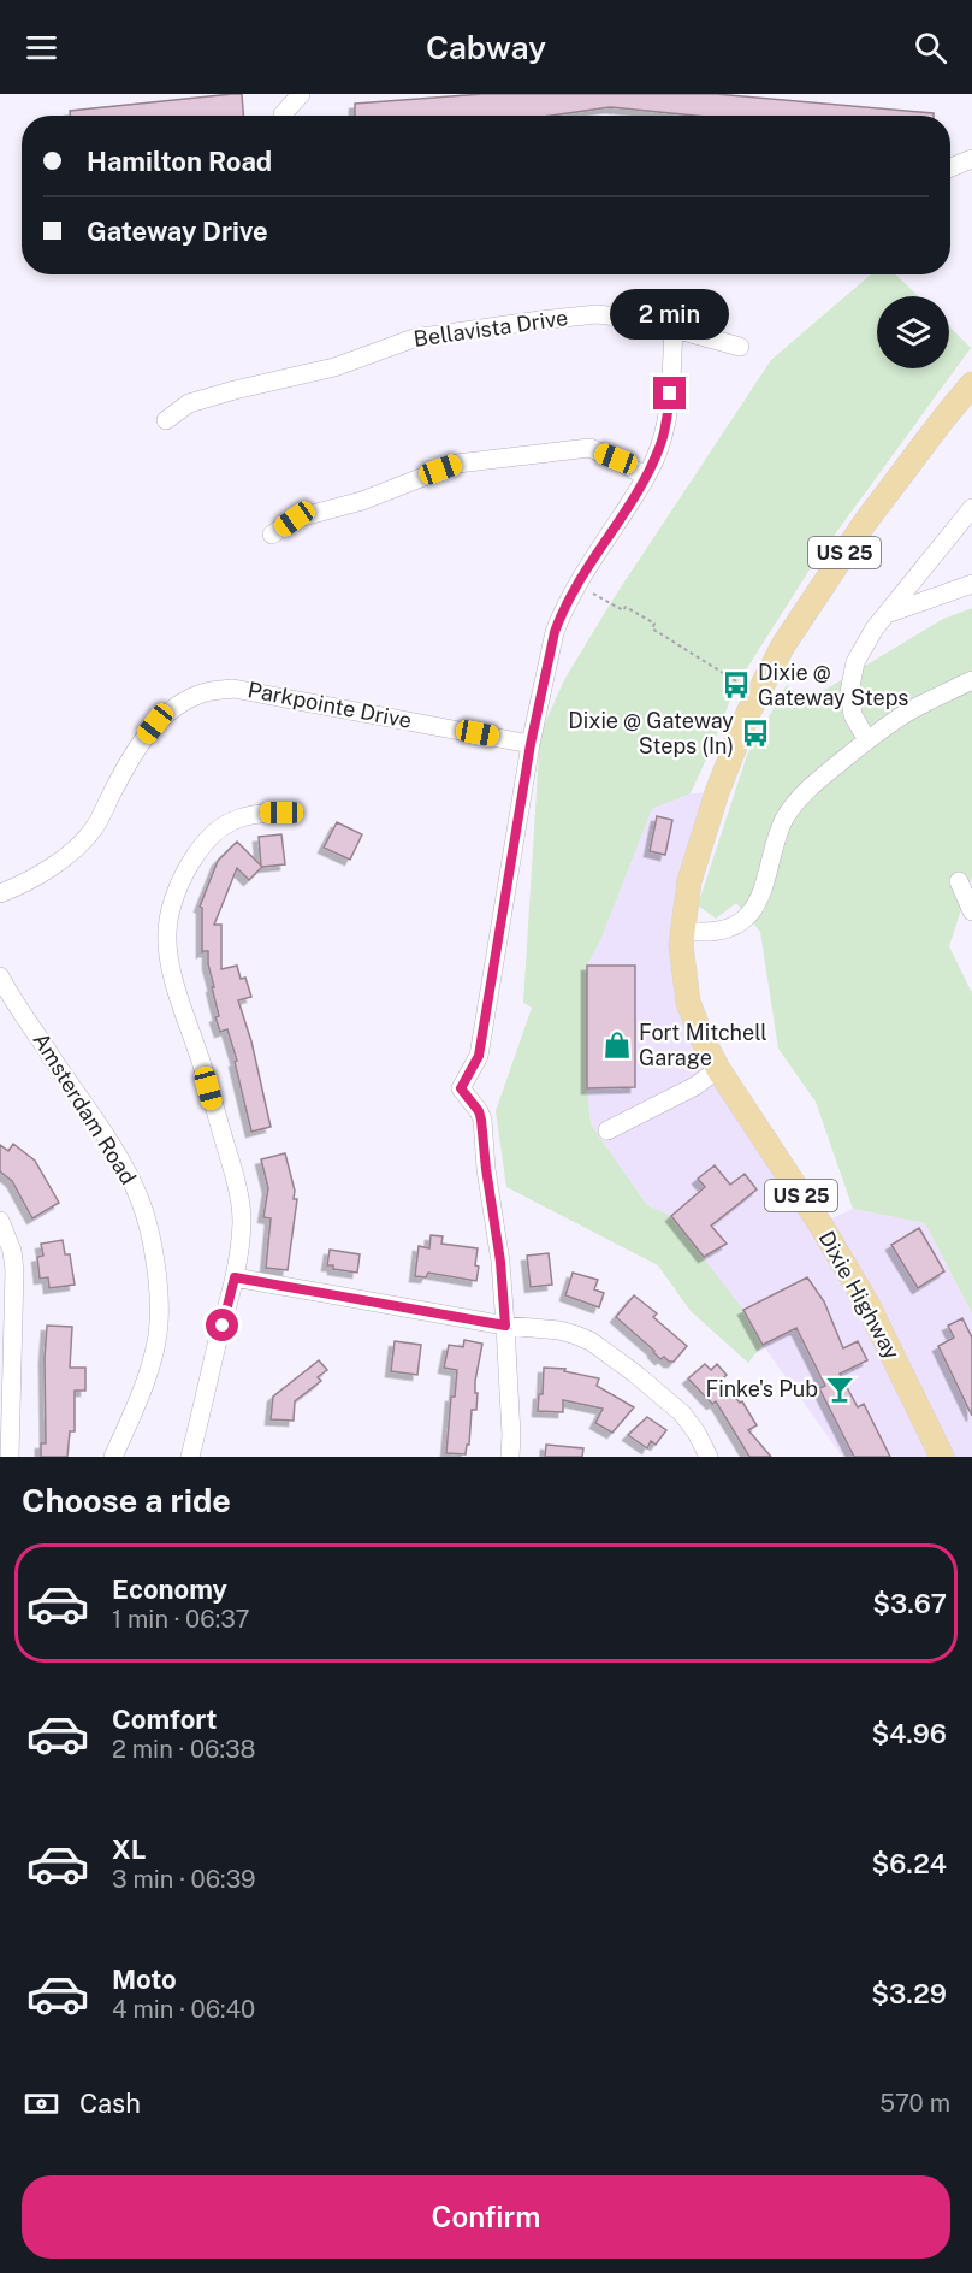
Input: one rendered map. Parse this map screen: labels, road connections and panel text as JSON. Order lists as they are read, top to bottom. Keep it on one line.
{"streets":{"main road":["US 25","Dixie Highway"],"street":["Bellavista Drive","Parkpointe Drive","Amsterdam Road"]},"crossings":[["US 25","Dixie Highway"]],"places":{"bus stop":["Dixie @ Gateway Steps","Dixie @ Gateway Steps (In)"],"shop":["Fort Mitchell Garage"],"bar":["Finke's Pub"]},"page":{"header":"Cabway","banner":["Hamilton Road","Gateway Drive"],"bubble":"2 min","heading":"Choose a ride","list":[{"name":"Economy","note":"1 min · 06:37","value":"$3.67"},{"name":"Comfort","note":"2 min · 06:38","value":"$4.96"},{"name":"XL","note":"3 min · 06:39","value":"$6.24"},{"name":"Moto","note":"4 min · 06:40","value":"$3.29"}],"pay":["Cash","570 m"],"buttons":"Confirm"}}
